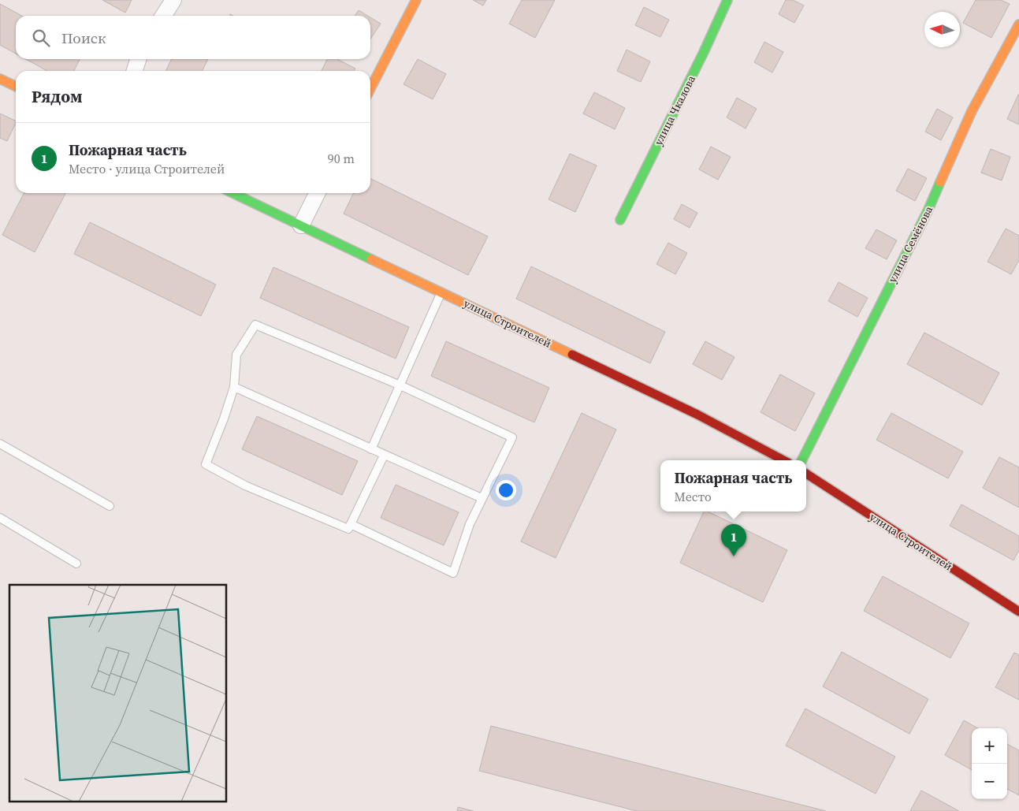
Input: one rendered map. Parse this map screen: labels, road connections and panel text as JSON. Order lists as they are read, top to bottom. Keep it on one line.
{"streets":{"street":["улица Чкалова","улица Семёнова","улица Строителей"]},"north":"left","page":{"search":"Поиск","heading":"Рядом","list":[{"mark":"1","name":"Пожарная часть","note":"Место · улица Строителей","value":"90 m"}],"popup":["Пожарная часть","Место"],"pins":"1","map_buttons":["+","−"]}}
